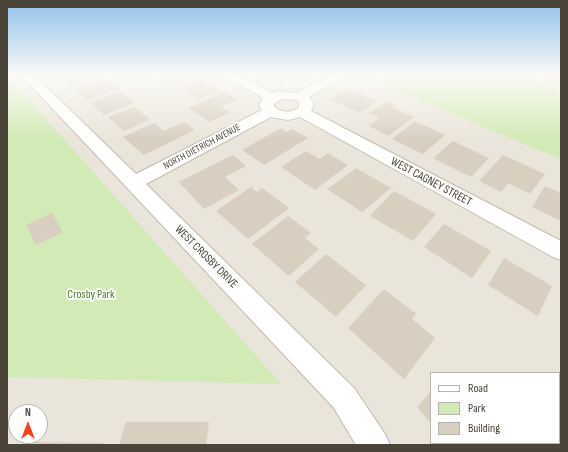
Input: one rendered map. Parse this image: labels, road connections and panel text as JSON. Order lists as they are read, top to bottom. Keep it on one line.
{"streets":{"street":["NORTH DIETRICH AVENUE","WEST CAGNEY STREET","WEST CROSBY DRIVE"]},"crossings":[["NORTH DIETRICH AVENUE","WEST CAGNEY STREET"],["NORTH DIETRICH AVENUE","WEST CROSBY DRIVE"]],"parks":["Crosby Park"],"legend":["Road","Park","Building"],"north":"top"}
